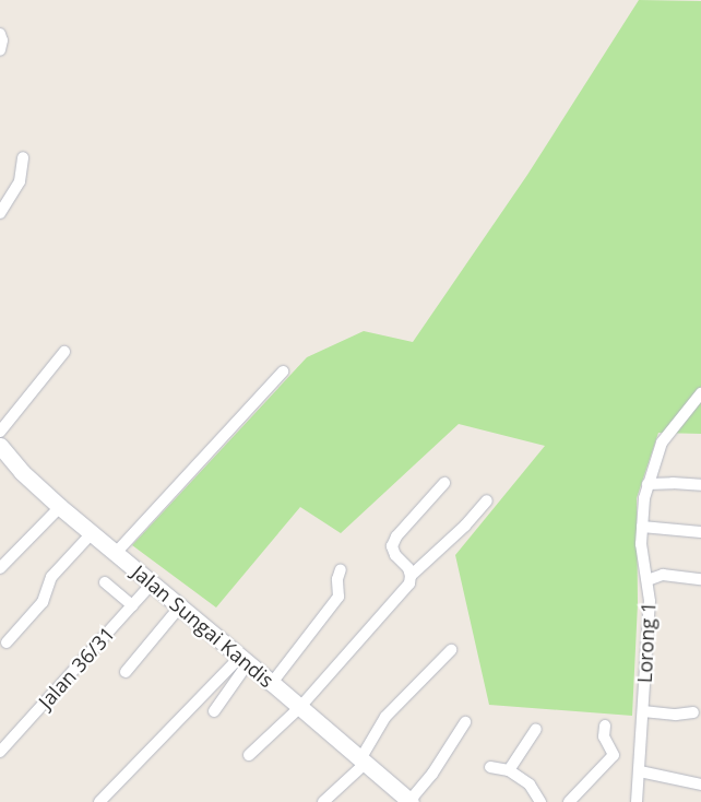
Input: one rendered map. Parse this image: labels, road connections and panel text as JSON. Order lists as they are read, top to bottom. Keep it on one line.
{"streets":{"street":["Jalan Sungai Kandis","Lorong 1","Jalan 36/31"]},"crossings":[["Jalan Sungai Kandis","Jalan 36/31"]]}
